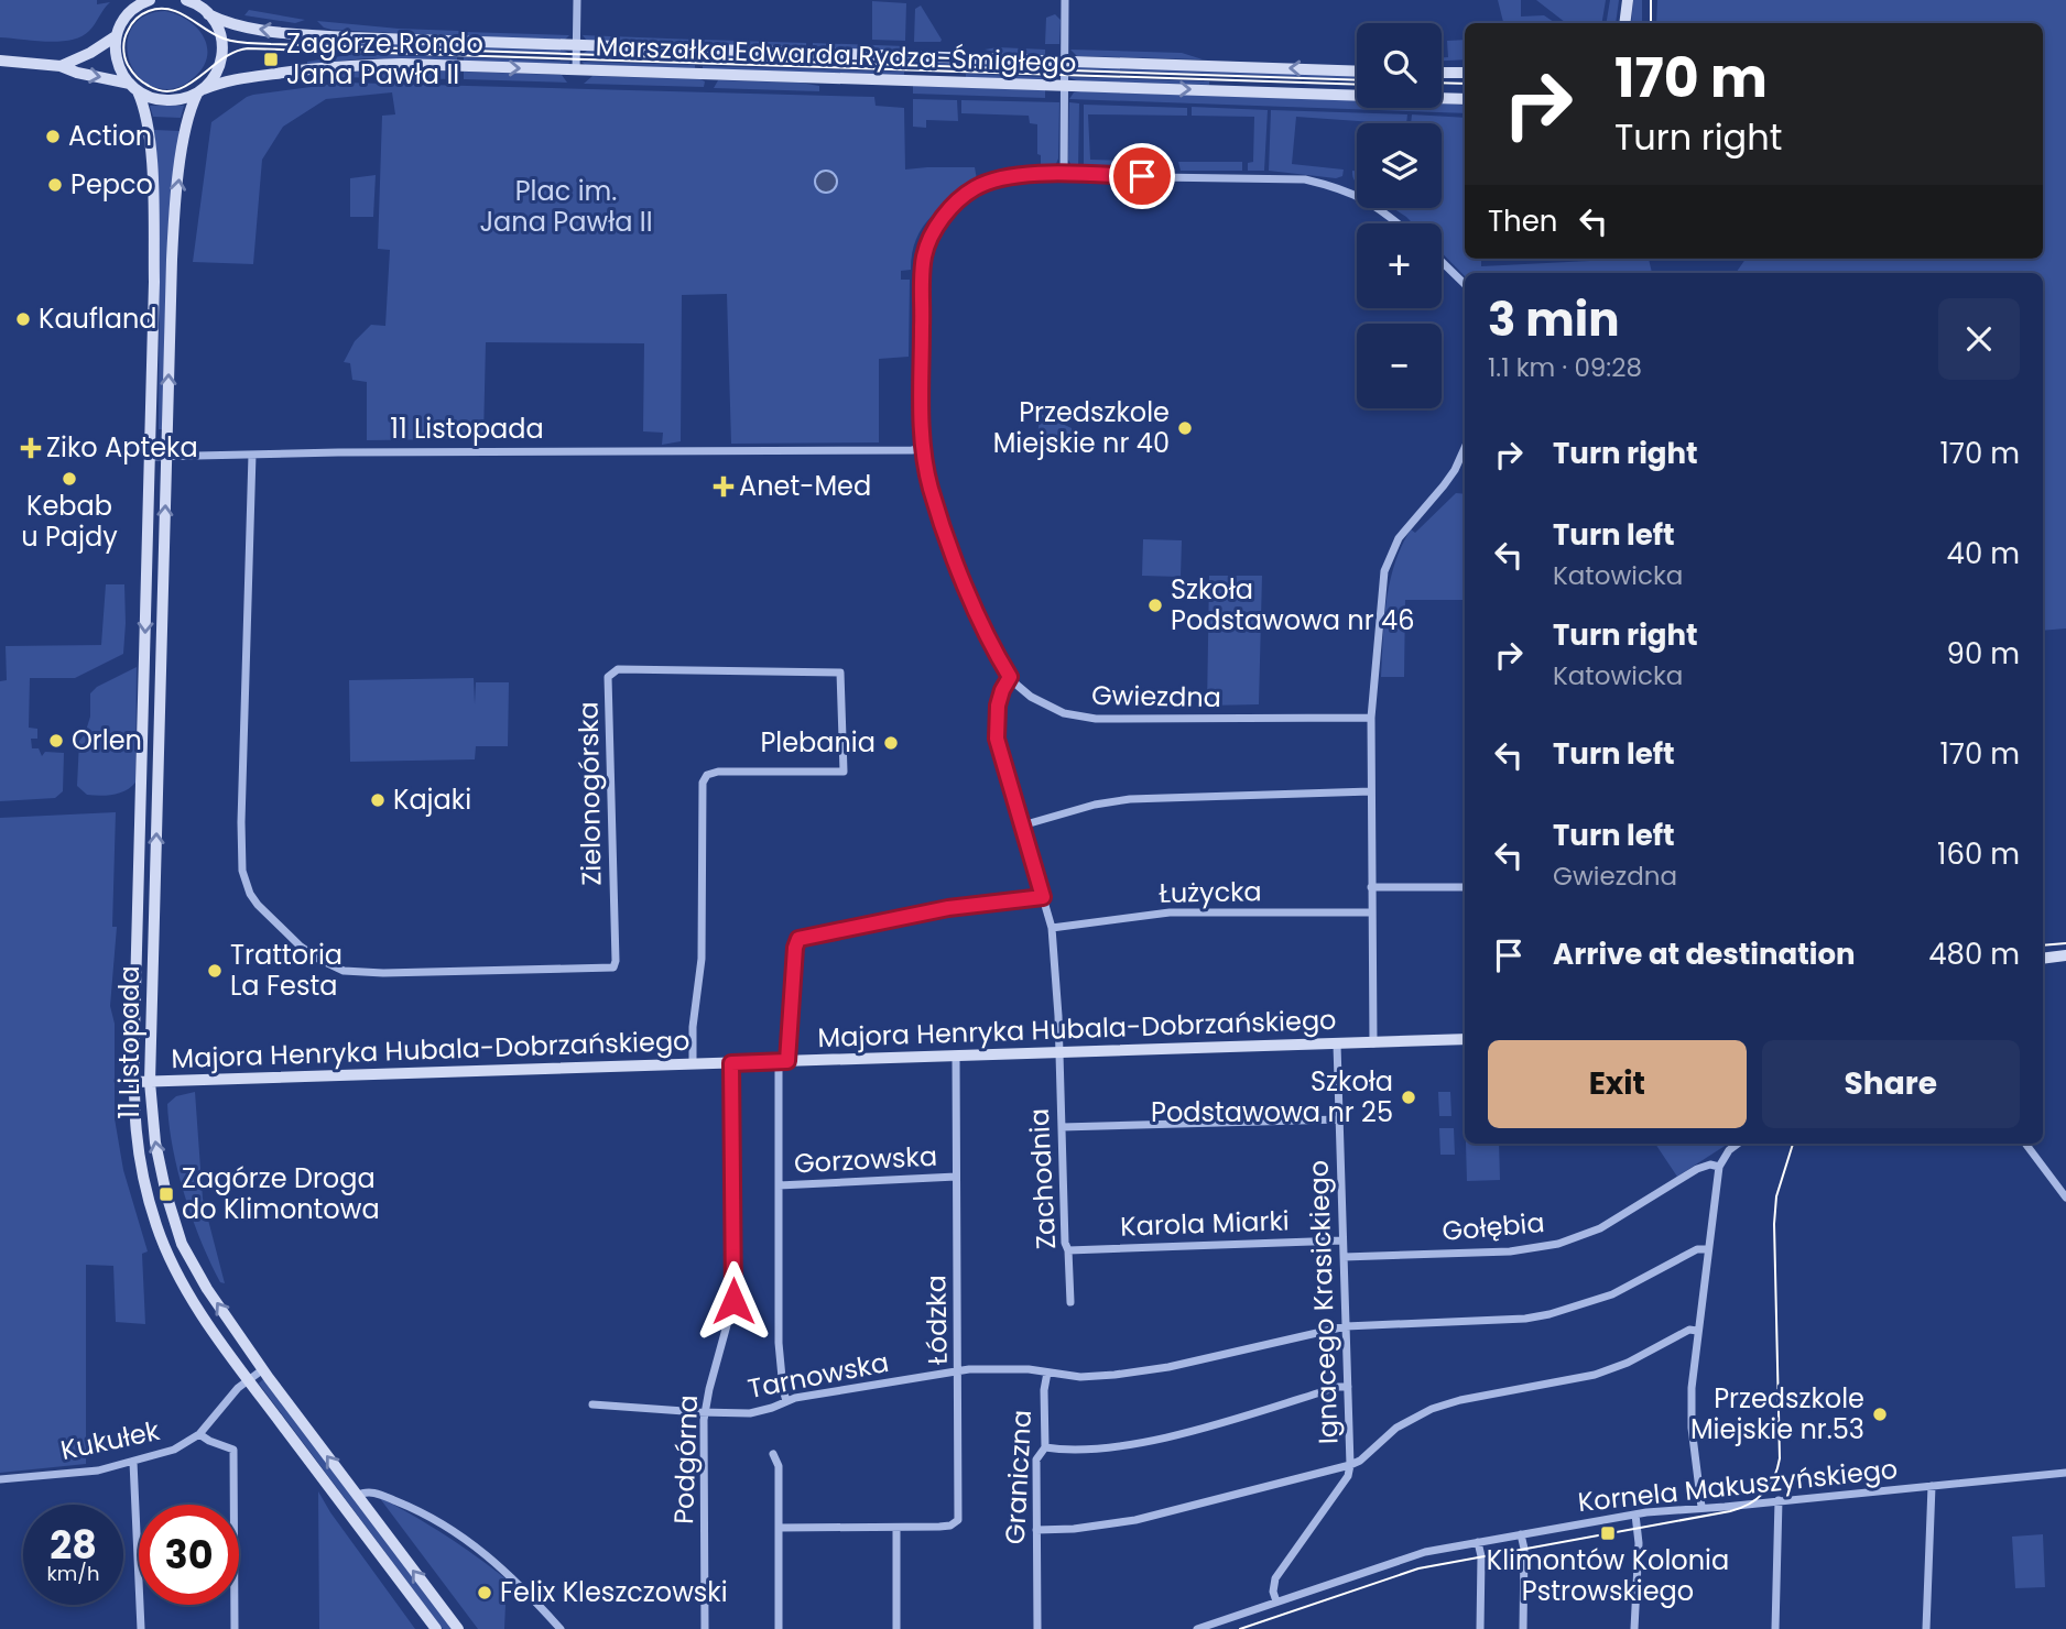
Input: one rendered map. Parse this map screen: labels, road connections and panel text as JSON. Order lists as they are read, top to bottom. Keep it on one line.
{"streets":{"street":["Marszałka Edwarda Rydza-Śmigłego","11 Listopada","Gwiezdna","Zielonogórska","Łużycka","Majora Henryka Hubala-Dobrzańskiego","Gorzowska","Zachodnia","Karola Miarki","Gołębia","Ignacego Krasickiego","Łódzka","Tarnowska","Kukułek","Podgórna","Graniczna","Kornela Makuszyńskiego"]},"crossings":[["Marszałka Edwarda Rydza-Śmigłego","11 Listopada"],["11 Listopada","Gwiezdna"],["11 Listopada","Zielonogórska"],["11 Listopada","Majora Henryka Hubala-Dobrzańskiego"],["11 Listopada","Kukułek"],["Gwiezdna","Zachodnia"],["Zielonogórska","Majora Henryka Hubala-Dobrzańskiego"],["Łużycka","Zachodnia"],["Majora Henryka Hubala-Dobrzańskiego","Zachodnia"],["Majora Henryka Hubala-Dobrzańskiego","Ignacego Krasickiego"],["Majora Henryka Hubala-Dobrzańskiego","Łódzka"],["Majora Henryka Hubala-Dobrzańskiego","Podgórna"],["Gorzowska","Łódzka"],["Zachodnia","Karola Miarki"],["Karola Miarki","Ignacego Krasickiego"],["Gołębia","Ignacego Krasickiego"],["Ignacego Krasickiego","Tarnowska"],["Łódzka","Tarnowska"],["Tarnowska","Podgórna"],["Tarnowska","Graniczna"]],"parks":["Plac im. Jana Pawła II"],"places":{"transit":["Zagórze Rondo Jana Pawła II","Zagórze Droga do Klimontowa","Klimontów Kolonia Pstrowskiego"],"other":["Action","Pepco","Kaufland","Przedszkole Miejskie nr 40","Kebab u Pajdy","Szkoła Podstawowa nr 46","Orlen","Plebania","Kajaki","Trattoria La Festa","Szkoła Podstawowa nr 25","Przedszkole Miejskie nr.53","Felix Kleszczowski"],"health":["Ziko Apteka","Anet-Med"]},"page":{"map_buttons":["+","−"],"turn":["170 m","Turn right"],"then":"Then","heading":["3 min","1.1 km · 09:28"],"list":[{"name":"Turn right","value":"170 m"},{"name":"Turn left","note":"Katowicka","value":"40 m"},{"name":"Turn right","note":"Katowicka","value":"90 m"},{"name":"Turn left","value":"170 m"},{"name":"Turn left","note":"Gwiezdna","value":"160 m"},{"name":"Arrive at destination","value":"480 m"}],"buttons":["Exit","Share"],"speed":"28 km/h","limit":"30"}}
